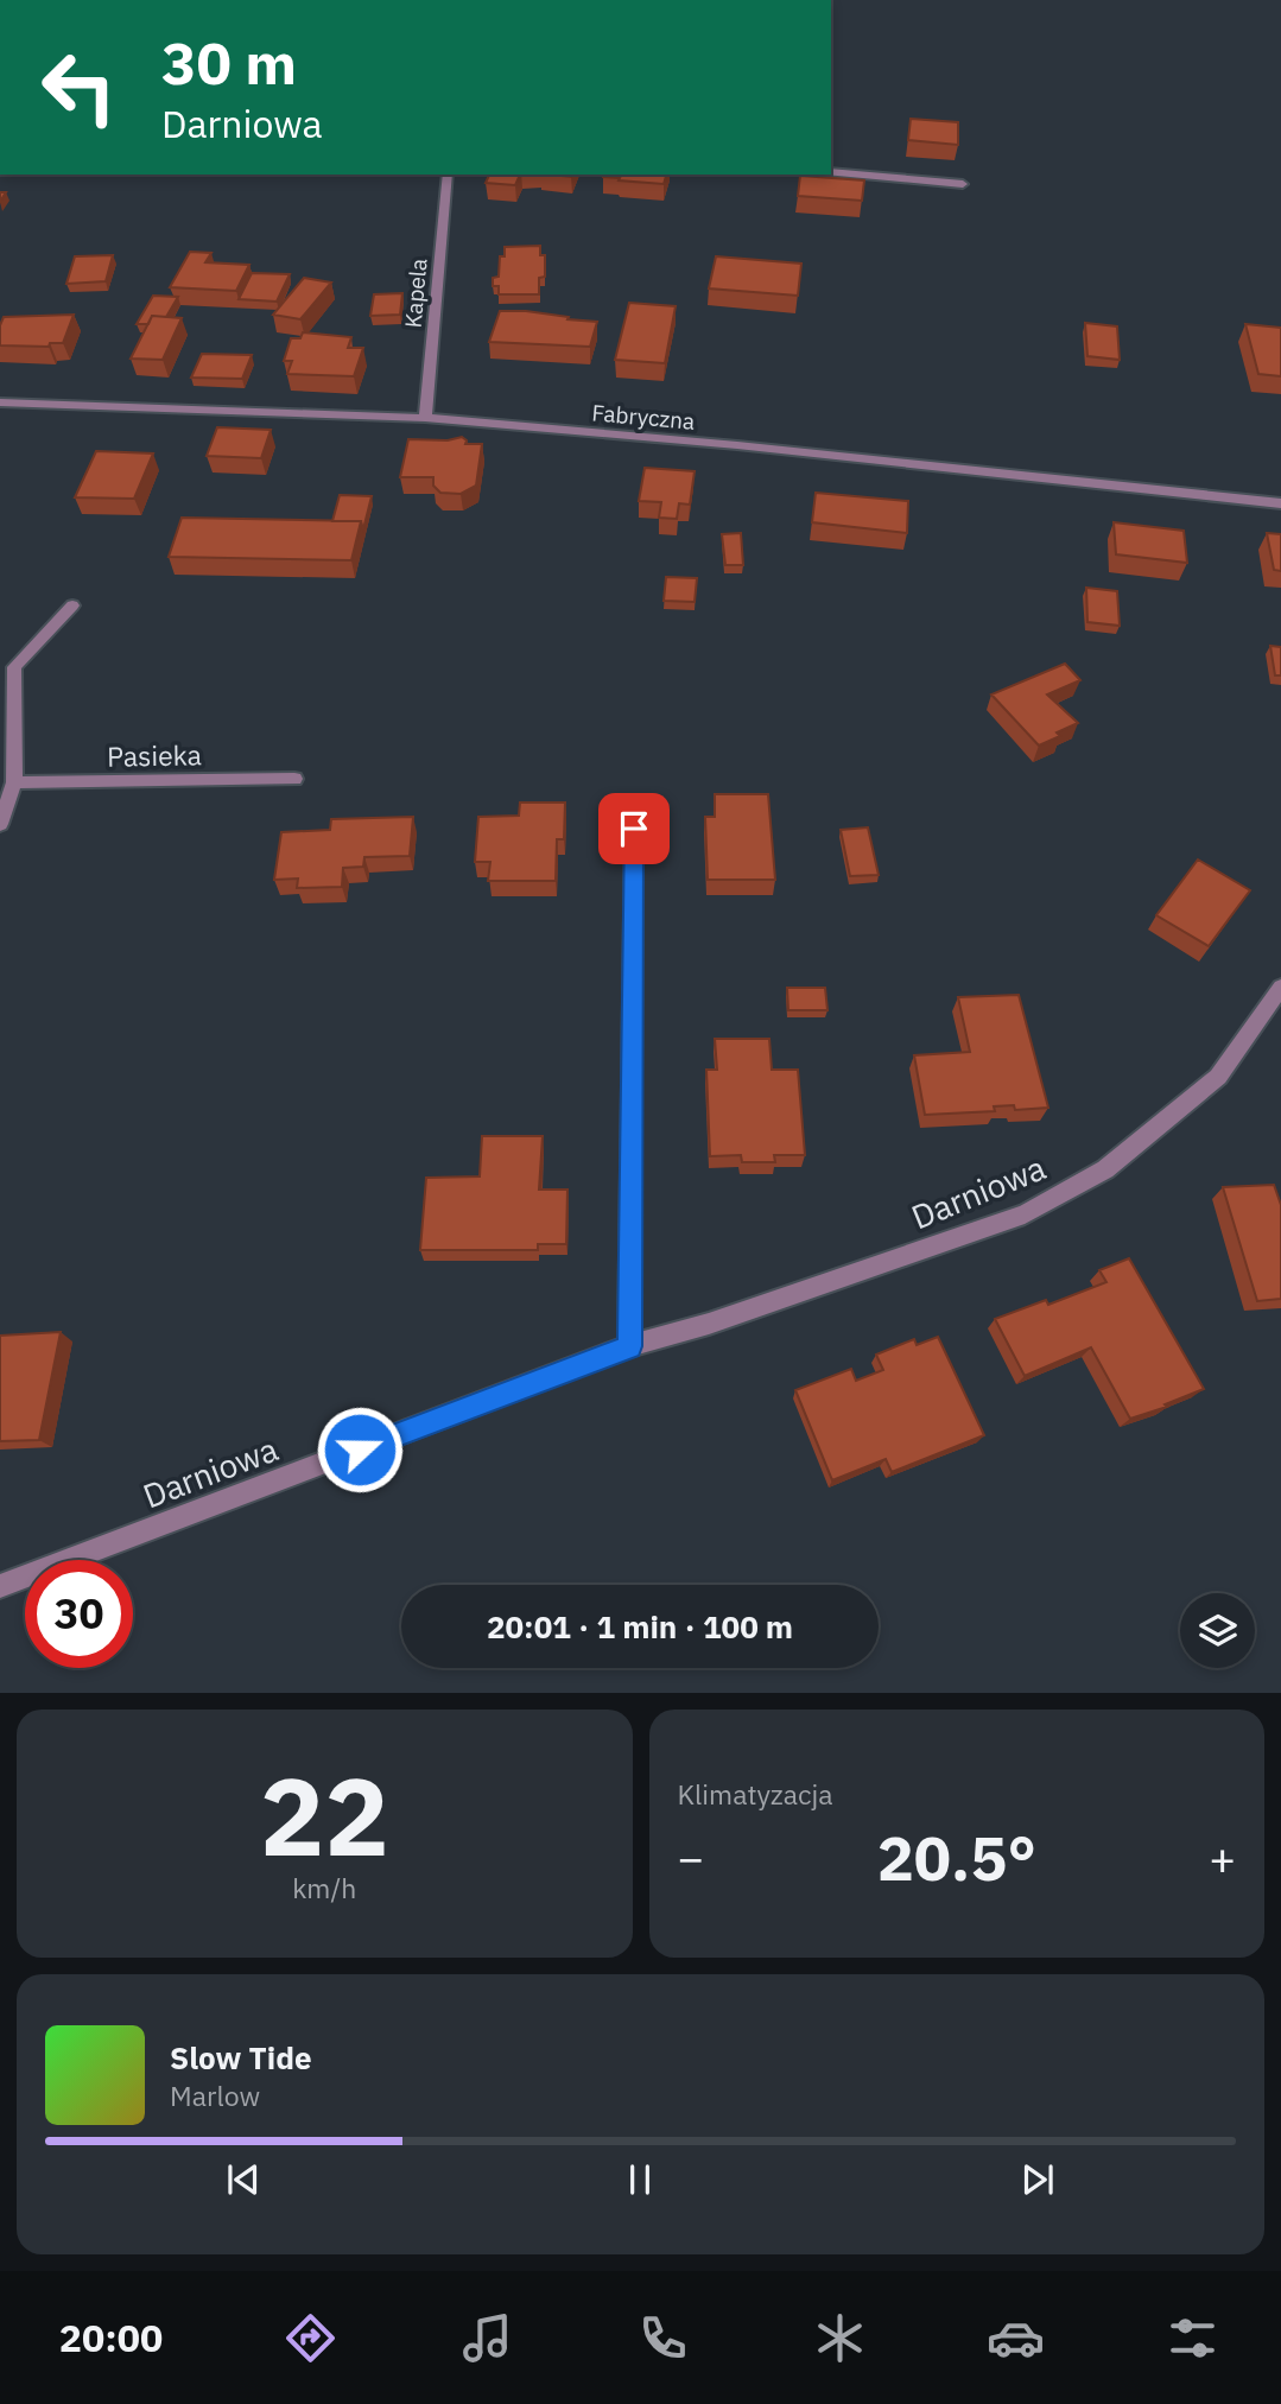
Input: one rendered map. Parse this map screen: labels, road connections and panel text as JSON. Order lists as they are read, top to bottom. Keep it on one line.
{"streets":{"street":["Kapela","Fabryczna","Pasieka","Darniowa"]},"crossings":[["Kapela","Fabryczna"]],"page":{"turn":["30 m","Darniowa"],"limit":"30","trip":"20:01 · 1 min · 100 m","tile":[["22","km/h"],"Klimatyzacja"],"heat":["−","20.5°","+"],"song":["Slow Tide","Marlow"],"tabs":"20:00"}}
